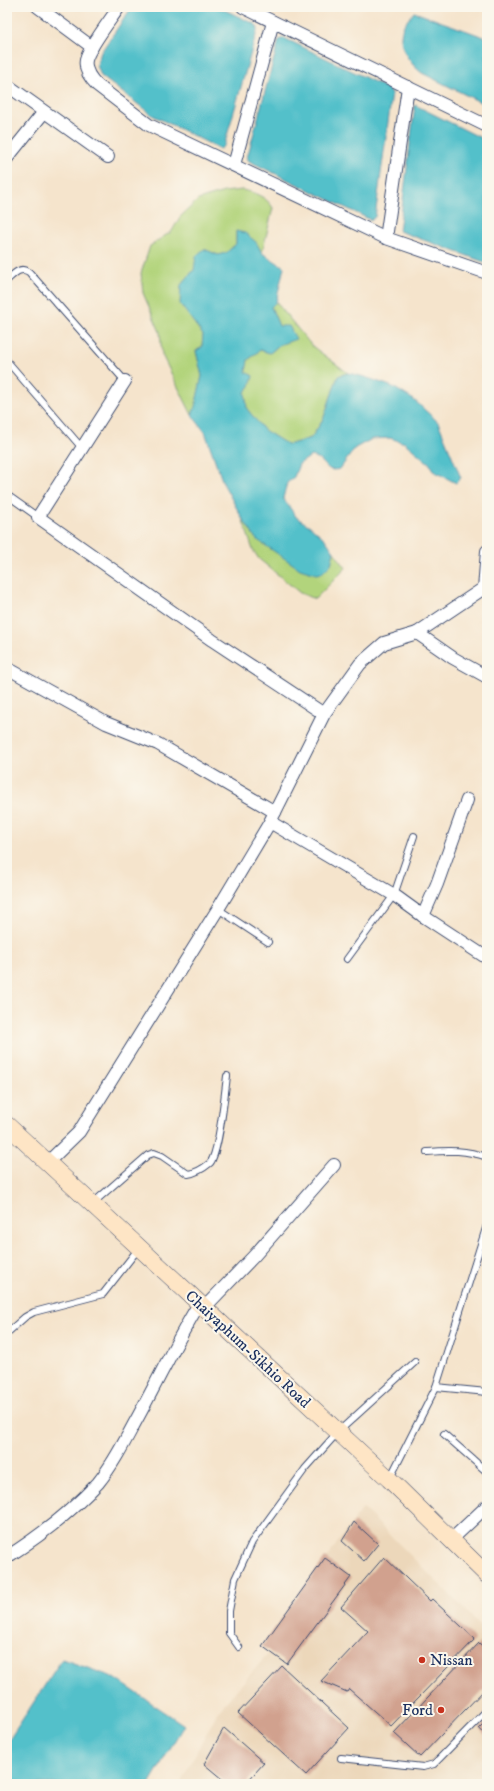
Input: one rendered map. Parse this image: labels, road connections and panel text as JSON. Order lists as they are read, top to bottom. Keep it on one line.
{"streets":{"main road":["Chaiyaphum-Sikhio Road"]},"places":["Nissan","Ford"]}
